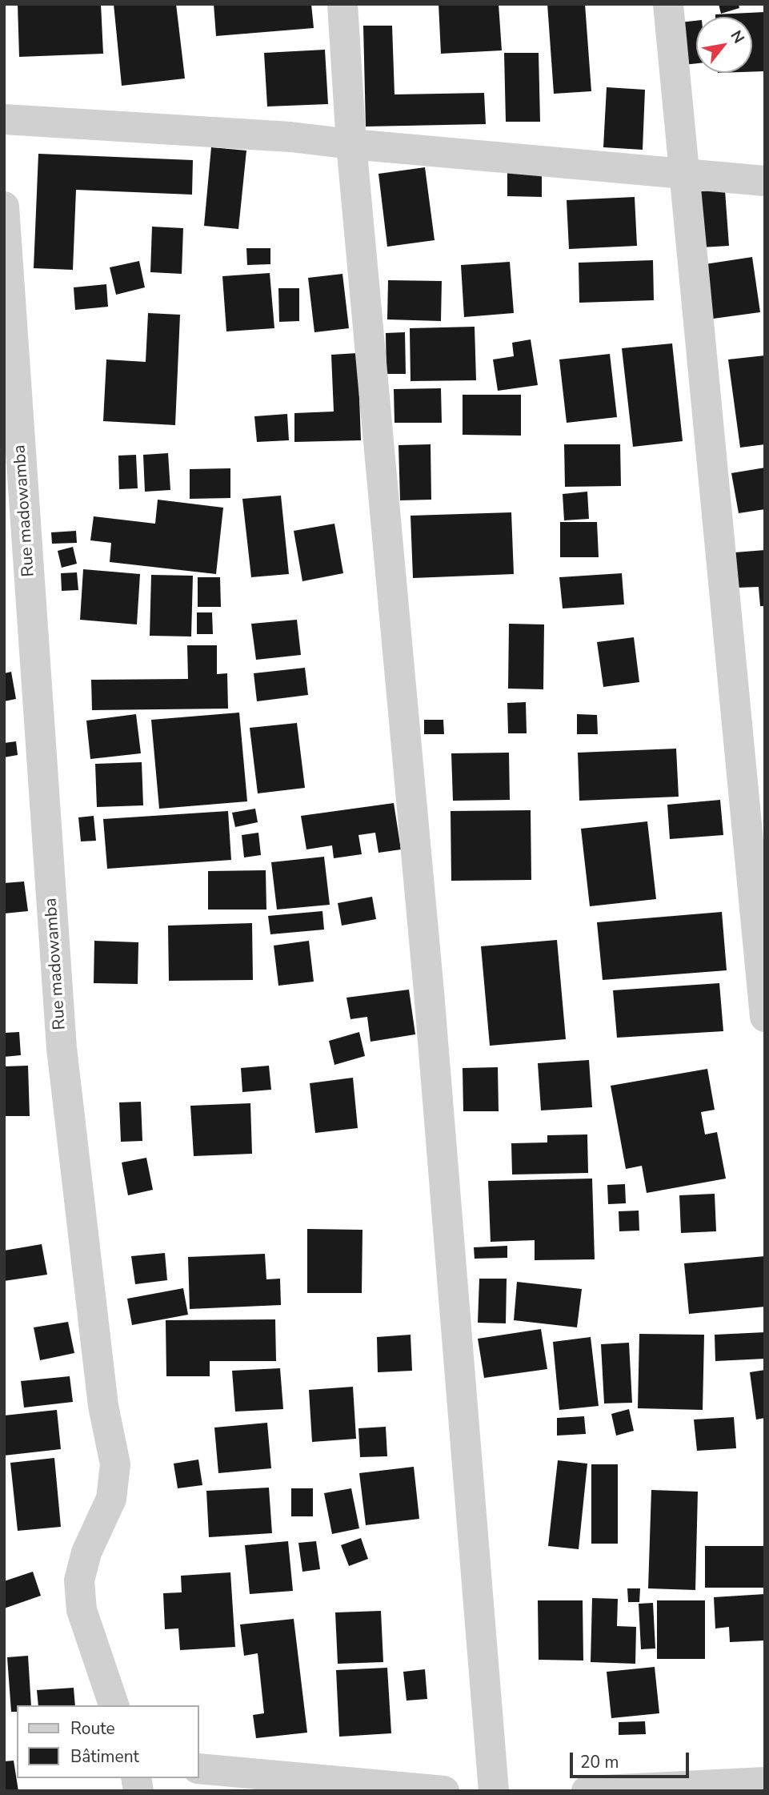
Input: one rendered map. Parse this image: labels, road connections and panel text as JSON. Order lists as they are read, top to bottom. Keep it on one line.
{"streets":{"street":["Rue madowamba"]},"legend":["Route","Bâtiment"],"scale_bar":"20 m","north":"top right"}
